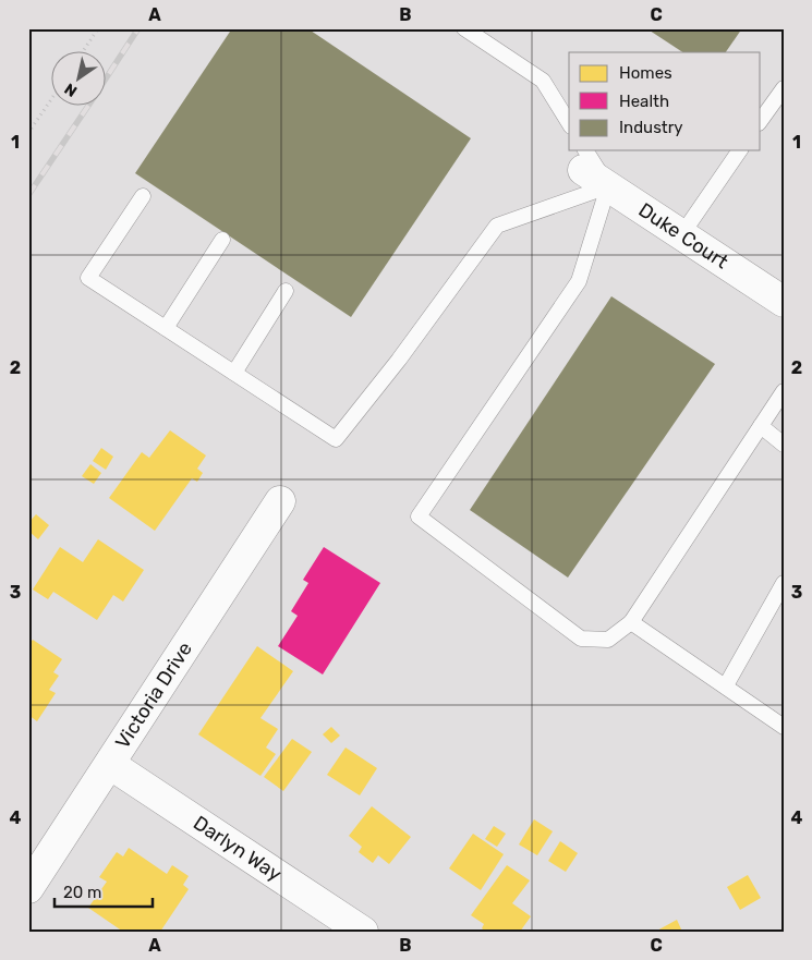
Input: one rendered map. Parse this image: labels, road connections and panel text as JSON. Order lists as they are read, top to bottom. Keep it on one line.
{"streets":{"street":["Duke Court","Victoria Drive","Darlyn Way"]},"crossings":[["Victoria Drive","Darlyn Way"]],"legend":["Homes","Health","Industry"],"scale_bar":"20 m","north":"bottom left","grid":{"columns":["A","B","C"],"rows":["1","2","3","4"]}}
